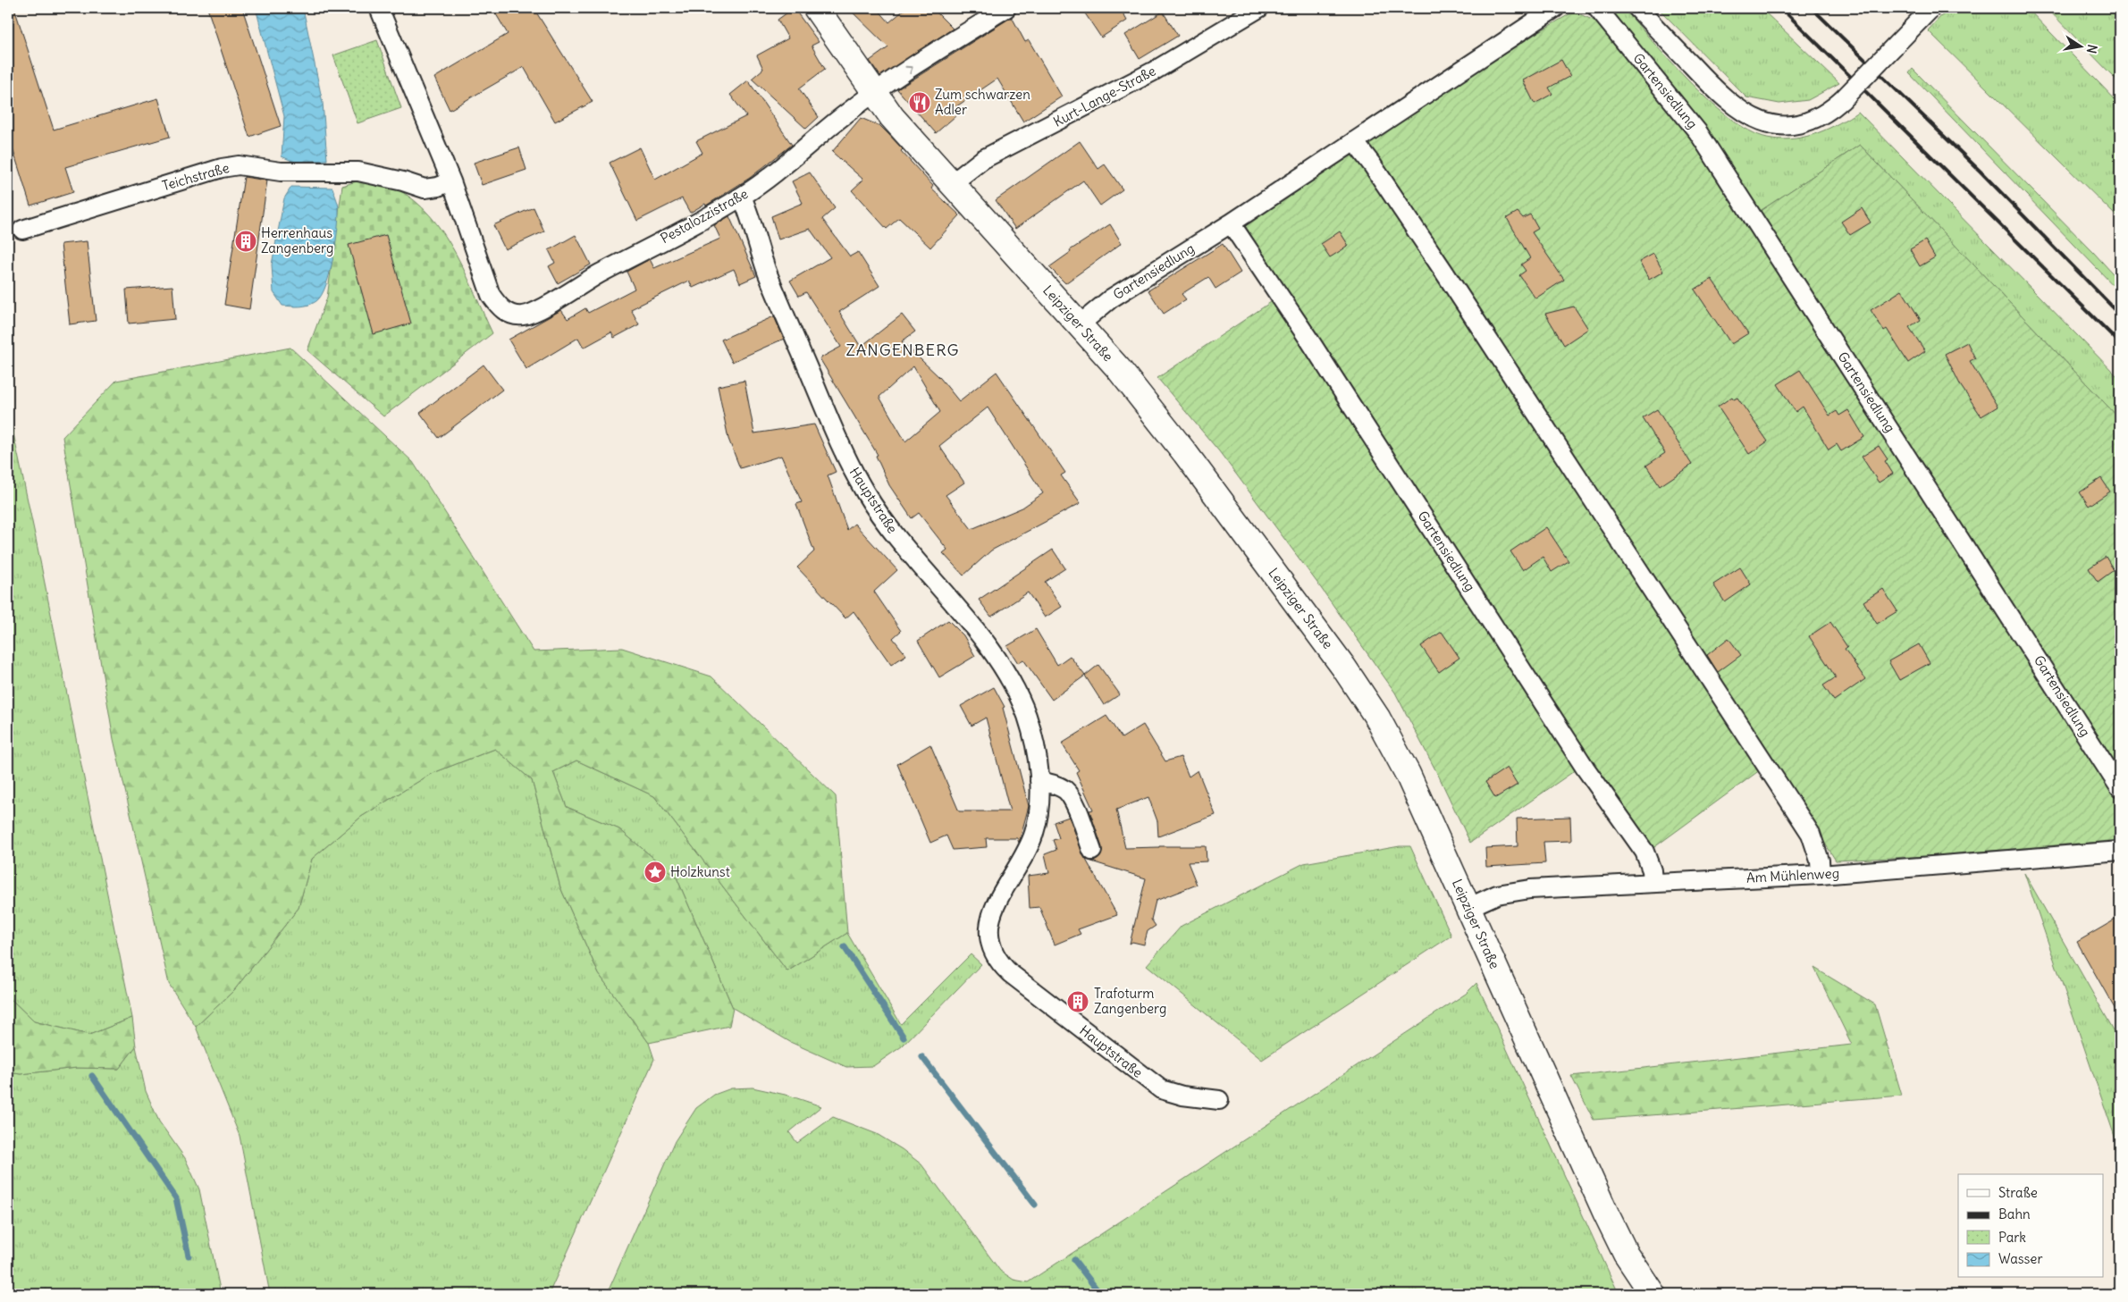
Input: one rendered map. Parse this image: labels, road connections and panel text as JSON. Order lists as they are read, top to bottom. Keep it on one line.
{"streets":{"street":["Gartensiedlung","Kurt-Lange-Straße","Teichstraße","Pestalozzistraße","Leipziger Straße","Hauptstraße","Am Mühlenweg"]},"crossings":[["Gartensiedlung","Leipziger Straße"],["Gartensiedlung","Am Mühlenweg"],["Kurt-Lange-Straße","Leipziger Straße"],["Teichstraße","Pestalozzistraße"],["Pestalozzistraße","Leipziger Straße"],["Pestalozzistraße","Hauptstraße"],["Leipziger Straße","Am Mühlenweg"]],"districts":["ZANGENBERG"],"places":{"restaurant":["Zum schwarzen Adler"],"building":["Herrenhaus Zangenberg","Trafoturm Zangenberg"],"place":["Holzkunst"]},"legend":["Straße","Bahn","Park","Wasser"],"north":"right"}
